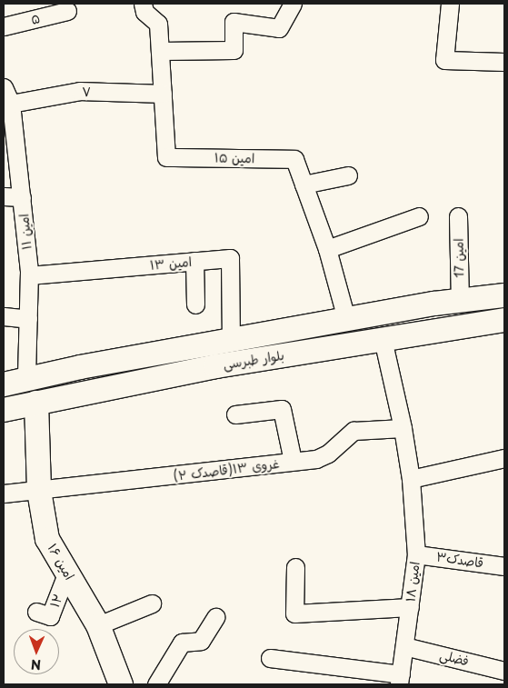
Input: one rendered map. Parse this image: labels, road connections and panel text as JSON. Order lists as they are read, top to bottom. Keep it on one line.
{"streets":{"main road":["بلوار طبرسی","امین ۱۶"],"street":["۵","۷","امین ۱۵","امین ۱۱","امین 17","امین ۱۳","غروی ۱۳(قاصدک ۲)","قاصدک۳","امین ۱۸","۱۲","فضلی"]},"crossings":[["۷","امین ۱۵"],["۷","امین ۱۱"],["امین ۱۵","بلوار طبرسی"],["امین ۱۱","امین ۱۳"],["امین ۱۱","بلوار طبرسی"],["امین 17","بلوار طبرسی"],["امین ۱۳","بلوار طبرسی"],["بلوار طبرسی","امین ۱۶"],["بلوار طبرسی","امین ۱۸"],["غروی ۱۳(قاصدک ۲)","امین ۱۶"],["غروی ۱۳(قاصدک ۲)","امین ۱۸"],["قاصدک۳","امین ۱۸"],["امین ۱۶","۱۲"],["امین ۱۸","فضلی"]],"north":"bottom"}
